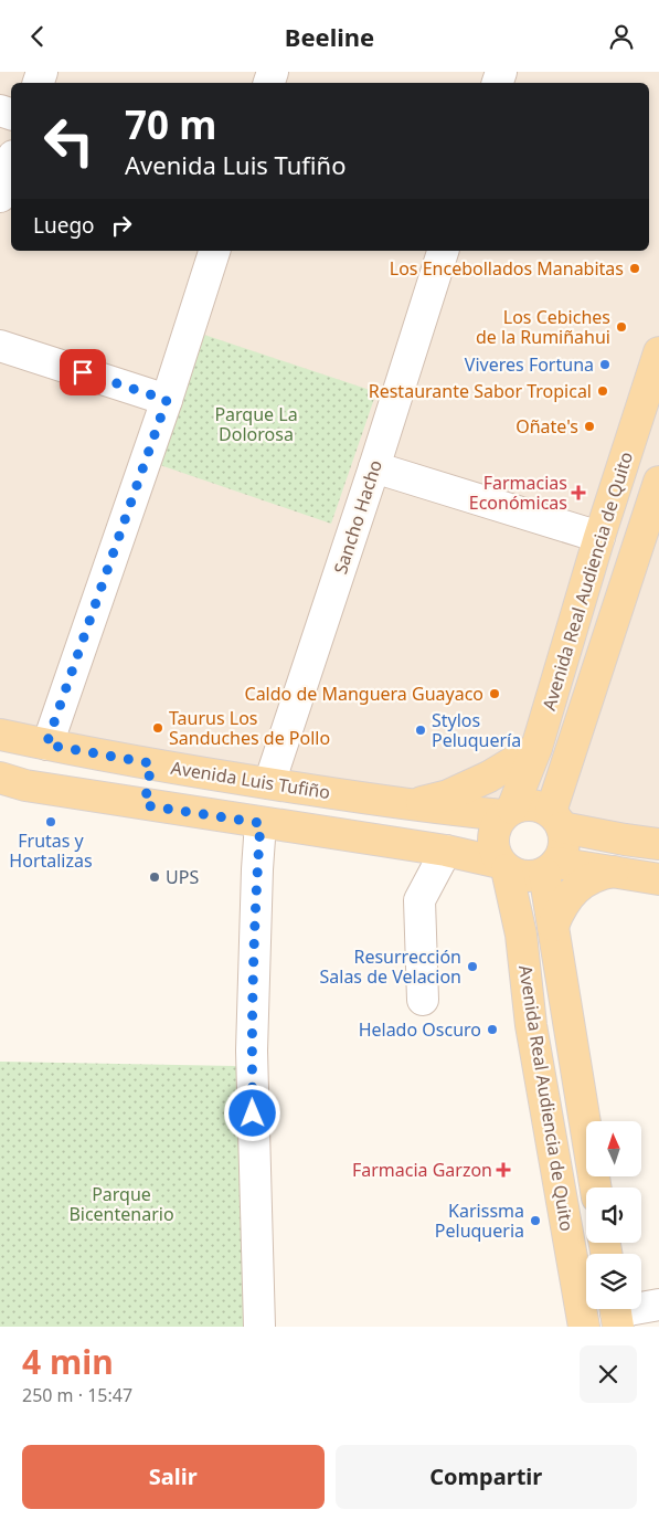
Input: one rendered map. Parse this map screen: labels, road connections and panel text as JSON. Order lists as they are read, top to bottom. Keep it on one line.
{"streets":{"main road":["Avenida Real Audiencia de Quito","Avenida Luis Tufiño"],"street":["Sancho Hacho"]},"crossings":[["Sancho Hacho","Avenida Luis Tufiño"],["Avenida Real Audiencia de Quito","Avenida Luis Tufiño"]],"parks":["Parque La Dolorosa","Parque Bicentenario"],"places":{"other":["Los Encebollados Manabitas","Los Cebiches de la Rumiñahui","Viveres Fortuna","Restaurante Sabor Tropical","Oñate's","Caldo de Manguera Guayaco","Taurus Los Sanduches de Pollo","Stylos Peluquería","Frutas y Hortalizas","UPS","Resurrección Salas de Velacion","Helado Oscuro","Karissma Peluqueria"],"health":["Farmacias Económicas","Farmacia Garzon"]},"north":"top","page":{"header":"Beeline","turn":["70 m","Avenida Luis Tufiño"],"then":"Luego","heading":["4 min","250 m · 15:47"],"buttons":["Salir","Compartir"]}}
